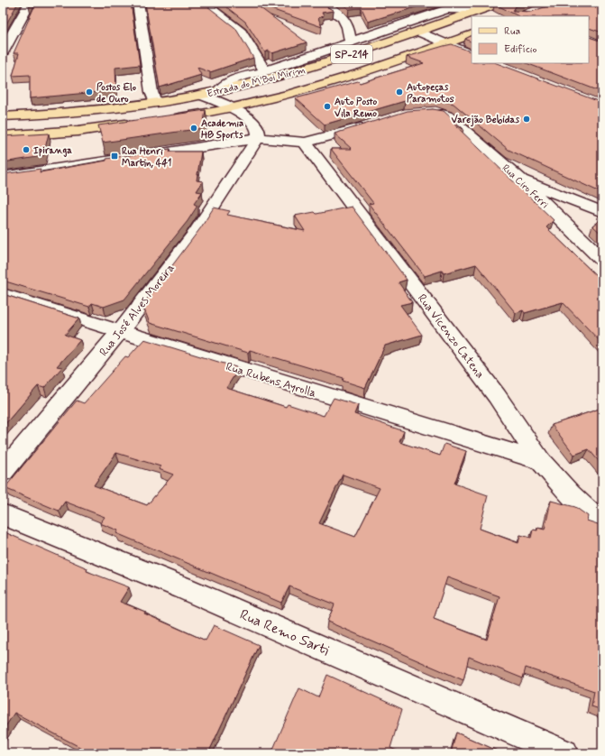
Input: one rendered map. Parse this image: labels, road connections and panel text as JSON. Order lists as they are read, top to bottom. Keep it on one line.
{"streets":{"main road":["SP-214","Estrada do M'Boi Mirim"],"street":["Rua Ciro Ferri","Rua José Alves Moreira","Rua Vicenzo Catena","Rua Rubens Ayrolla","Rua Remo Sarti"]},"crossings":[["Rua José Alves Moreira","Rua Rubens Ayrolla"],["Rua Vicenzo Catena","Rua Rubens Ayrolla"]],"places":{"other":["Postos Elo de Ouro","Autopeças Paramotos","Auto Posto Vila Remo","Varejão Bebidas","Academia HB Sports","Ipiranga"],"transit":["Rua Henri Martin, 441"]},"legend":["Rua","Edifício"]}
